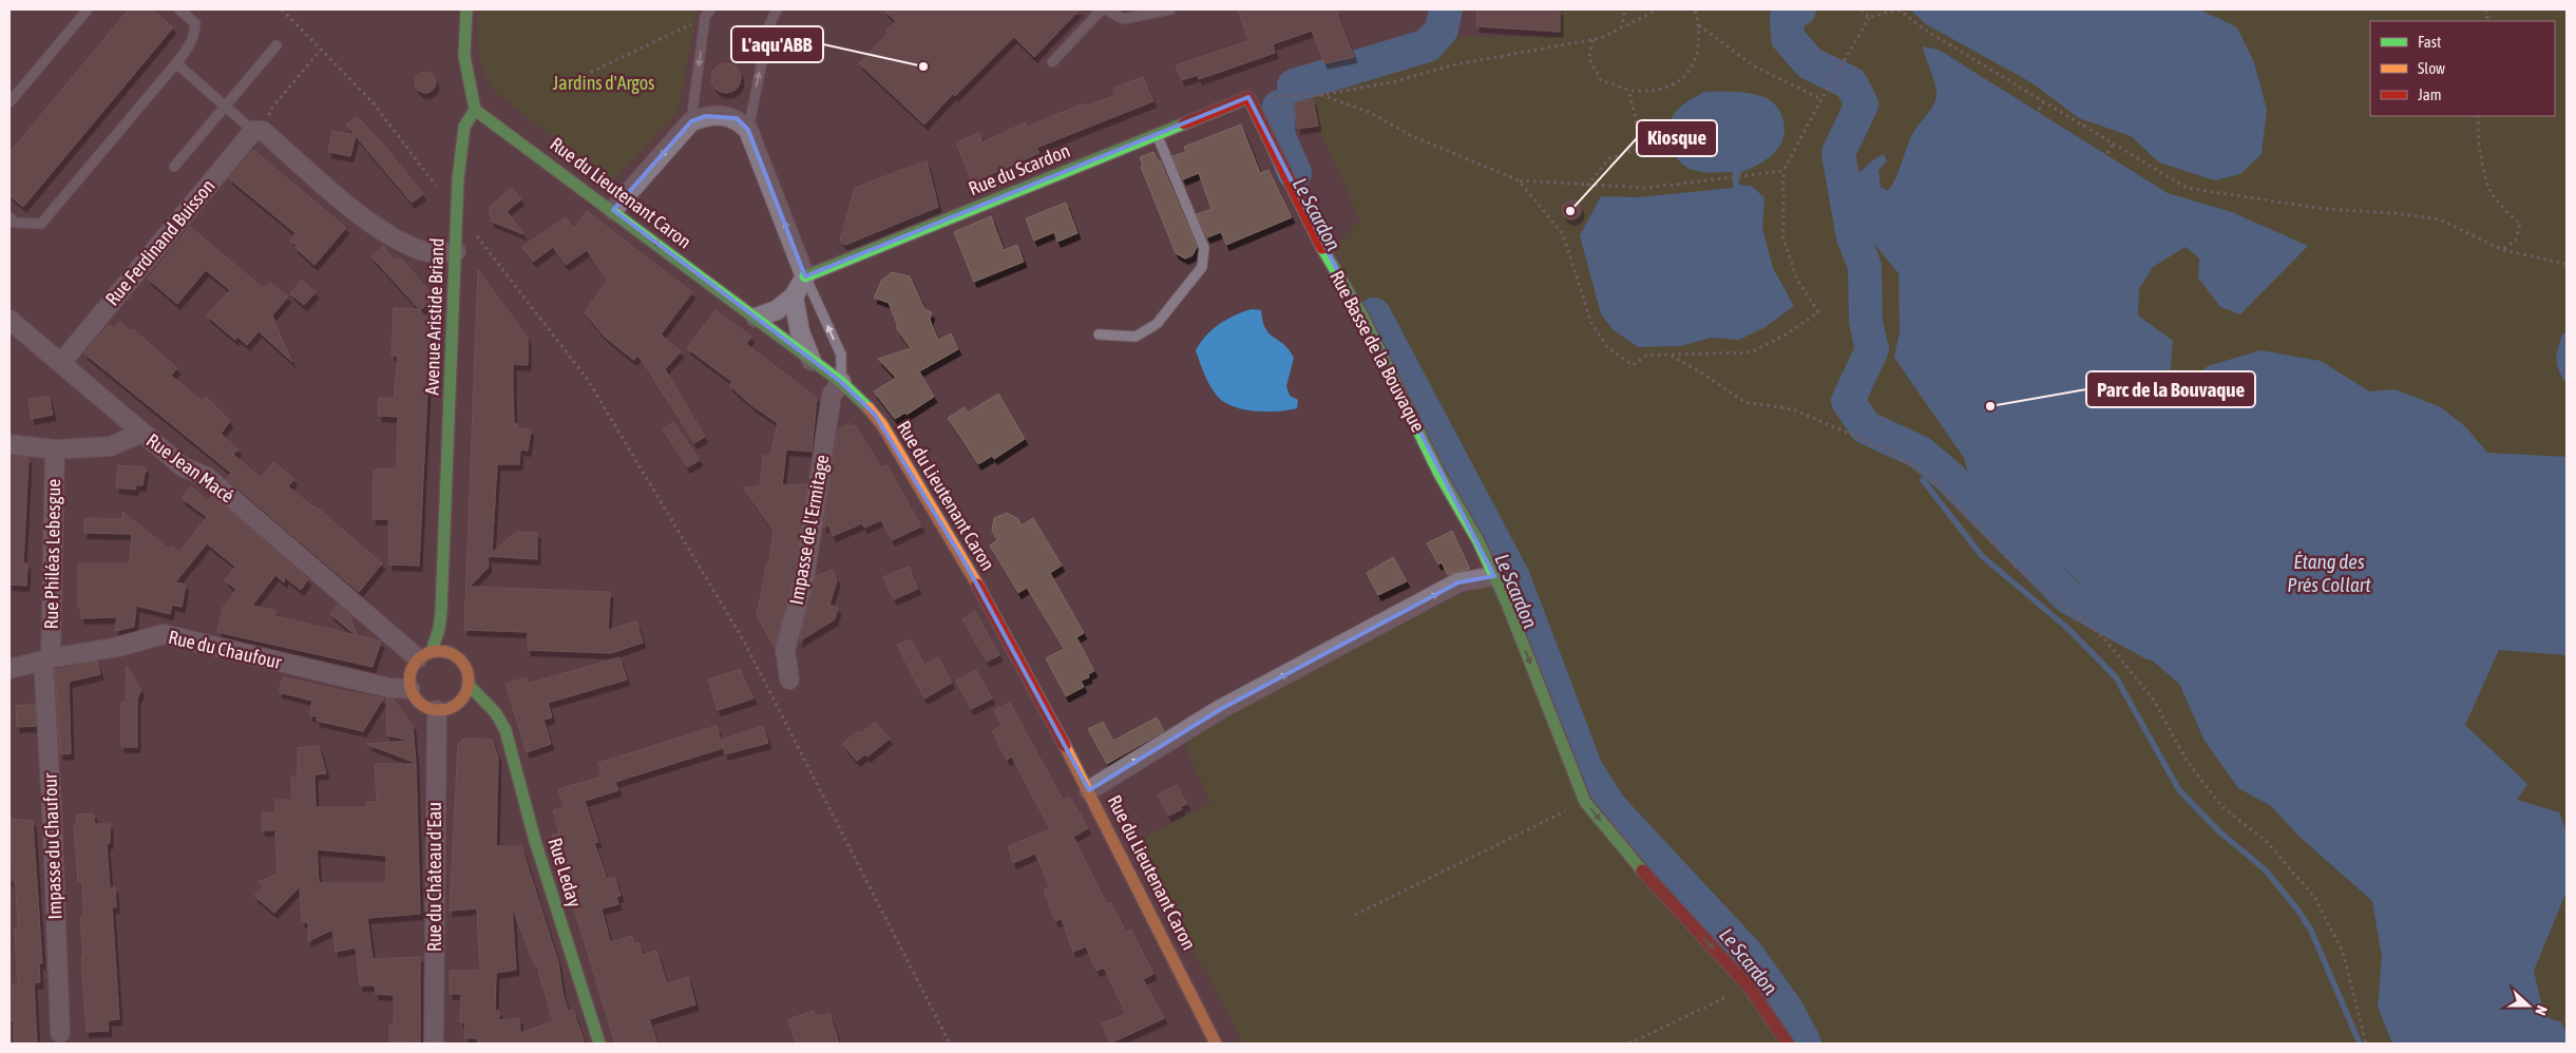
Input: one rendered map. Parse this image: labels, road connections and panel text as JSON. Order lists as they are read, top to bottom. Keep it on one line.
{"streets":{"street":["Rue du Scardon","Rue du Lieutenant Caron","Rue Ferdinand Buisson","Avenue Aristide Briand","Rue Basse de la Bouvaque","Rue Jean Macé","Impasse de l'Ermitage","Rue Philéas Lebesgue","Rue du Chaufour","Impasse du Chaufour","Rue Leday","Rue du Château d'Eau"]},"crossings":[["Rue du Scardon","Rue Basse de la Bouvaque"],["Rue du Lieutenant Caron","Avenue Aristide Briand"],["Rue du Lieutenant Caron","Impasse de l'Ermitage"],["Rue Ferdinand Buisson","Rue Jean Macé"],["Avenue Aristide Briand","Rue Jean Macé"],["Avenue Aristide Briand","Rue du Chaufour"],["Avenue Aristide Briand","Rue Leday"],["Avenue Aristide Briand","Rue du Château d'Eau"],["Rue Jean Macé","Rue du Chaufour"],["Rue Jean Macé","Rue Leday"],["Rue Jean Macé","Rue du Château d'Eau"],["Rue Philéas Lebesgue","Rue du Chaufour"],["Rue Philéas Lebesgue","Impasse du Chaufour"],["Rue du Chaufour","Impasse du Chaufour"],["Rue du Chaufour","Rue Leday"],["Rue du Chaufour","Rue du Château d'Eau"],["Rue Leday","Rue du Château d'Eau"]],"one_way":["Rue Basse de la Bouvaque"],"water":["Le Scardon","Étang des Prés Collart"],"parks":["Jardins d'Argos"],"places":["L'aqu'ABB","Kiosque","Parc de la Bouvaque"],"legend":["Fast","Slow","Jam"],"north":"right"}
